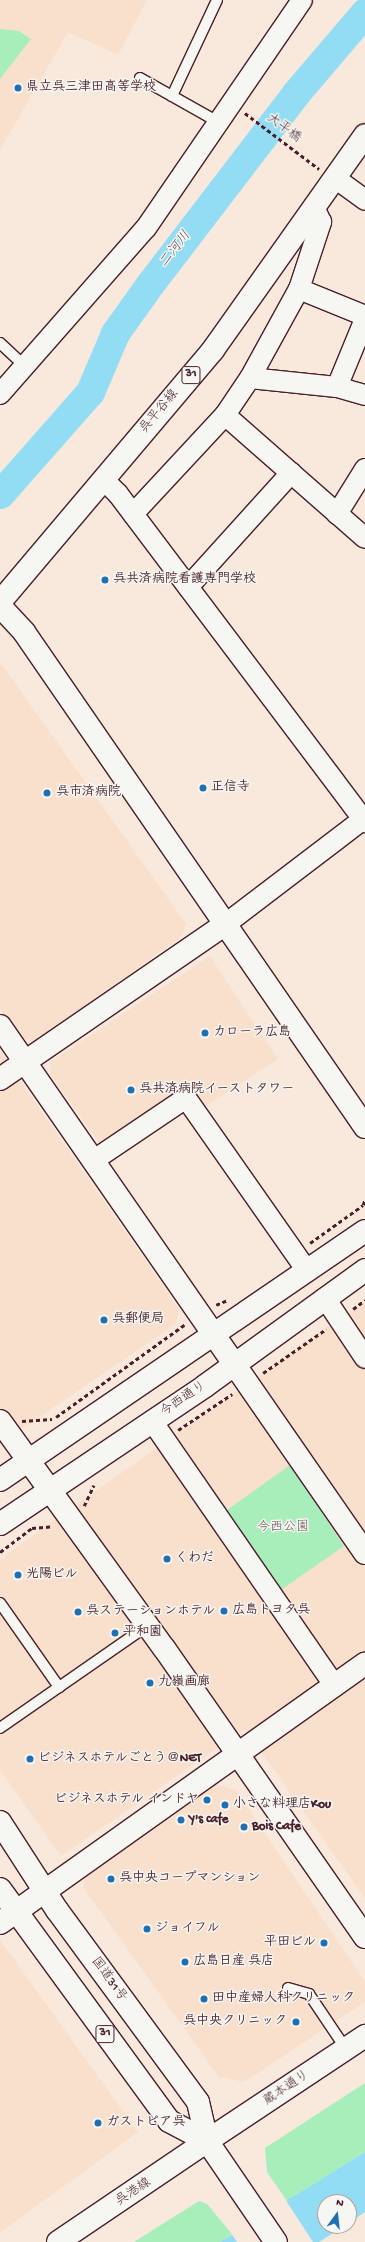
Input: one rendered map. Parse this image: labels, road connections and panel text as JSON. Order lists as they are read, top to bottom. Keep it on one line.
{"streets":{"main road":["31","呉平谷線","今西通り","国道31号","蔵本通り","呉港線"],"path":["大平橋"]},"crossings":[["国道31号","蔵本通り"],["国道31号","呉港線"],["蔵本通り","呉港線"]],"water":["二河川"],"parks":["今西公園"],"places":["県立呉三津田高等学校","呉共済病院看護専門学校","正信寺","呉市済病院","カローラ広島","呉共済病院イーストタワー","呉郵便局","くわだ","光陽ビル","広島トヨタ呉","呉ステーションホテル","平和園","九嶺画廊","ビジネスホテルごとう＠NET","ビジネスホテル インドヤ","小さな料理店Kou","Y's cafe","Bois Cafe","呉中央コープマンション","ジョイフル","平田ビル","広島日産 呉店","田中産婦人科クリニック","呉中央クリニック","ガストピア呉"],"north":"top"}
